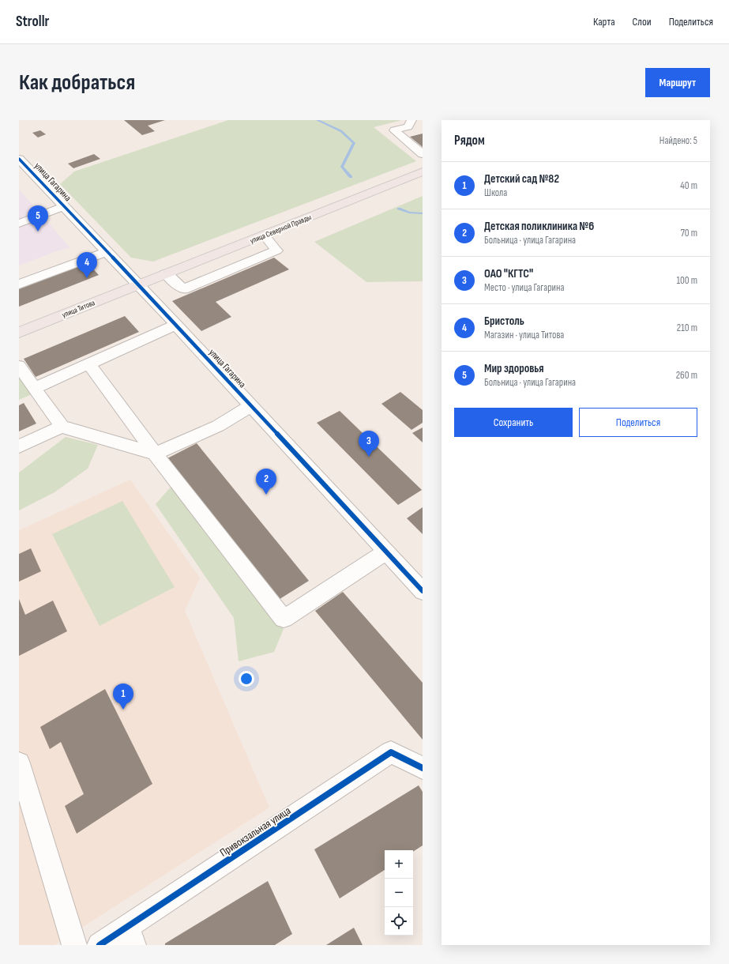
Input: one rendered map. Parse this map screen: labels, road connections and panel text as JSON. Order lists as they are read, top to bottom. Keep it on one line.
{"streets":{"main road":["улица Северной Правды","улица Титова"],"street":["улица Гагарина","Привокзальная улица"]},"crossings":[["улица Гагарина","улица Северной Правды"],["улица Гагарина","улица Титова"],["улица Северной Правды","улица Титова"]],"page":{"header":"Strollr","nav":["Карта","Слои","Поделиться"],"buttons":["Маршрут",["Сохранить","Поделиться"]],"title":"Как добраться","heading":["Рядом","Найдено: 5"],"list":[{"mark":"1","name":"Детский сад №82","note":"Школа","value":"40 m"},{"mark":"2","name":"Детская поликлиника №6","note":"Больница · улица Гагарина","value":"70 m"},{"mark":"3","name":"ОАО \"КГТС\"","note":"Место · улица Гагарина","value":"100 m"},{"mark":"4","name":"Бристоль","note":"Магазин · улица Титова","value":"210 m"},{"mark":"5","name":"Мир здоровья","note":"Больница · улица Гагарина","value":"260 m"}],"pins":["5","4","3","2","1"],"map_buttons":["+","−"]}}
